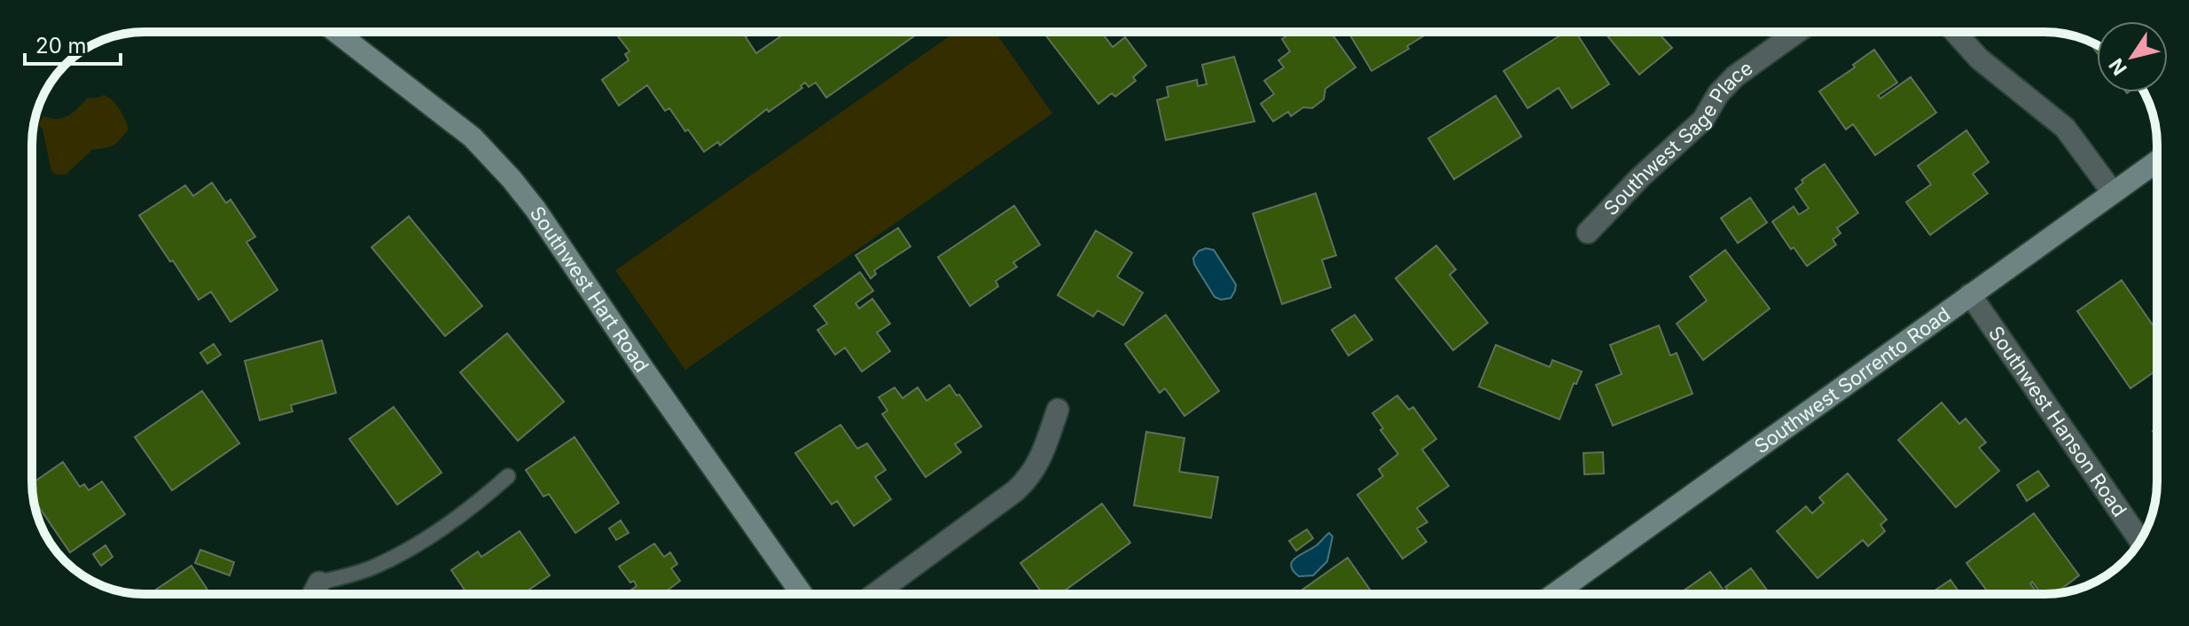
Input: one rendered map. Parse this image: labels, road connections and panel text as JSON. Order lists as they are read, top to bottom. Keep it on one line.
{"streets":{"street":["Southwest Sage Place","Southwest Hart Road","Southwest Sorrento Road","Southwest Hanson Road"]},"crossings":[["Southwest Sorrento Road","Southwest Hanson Road"]],"scale_bar":"20 m","north":"bottom left"}
